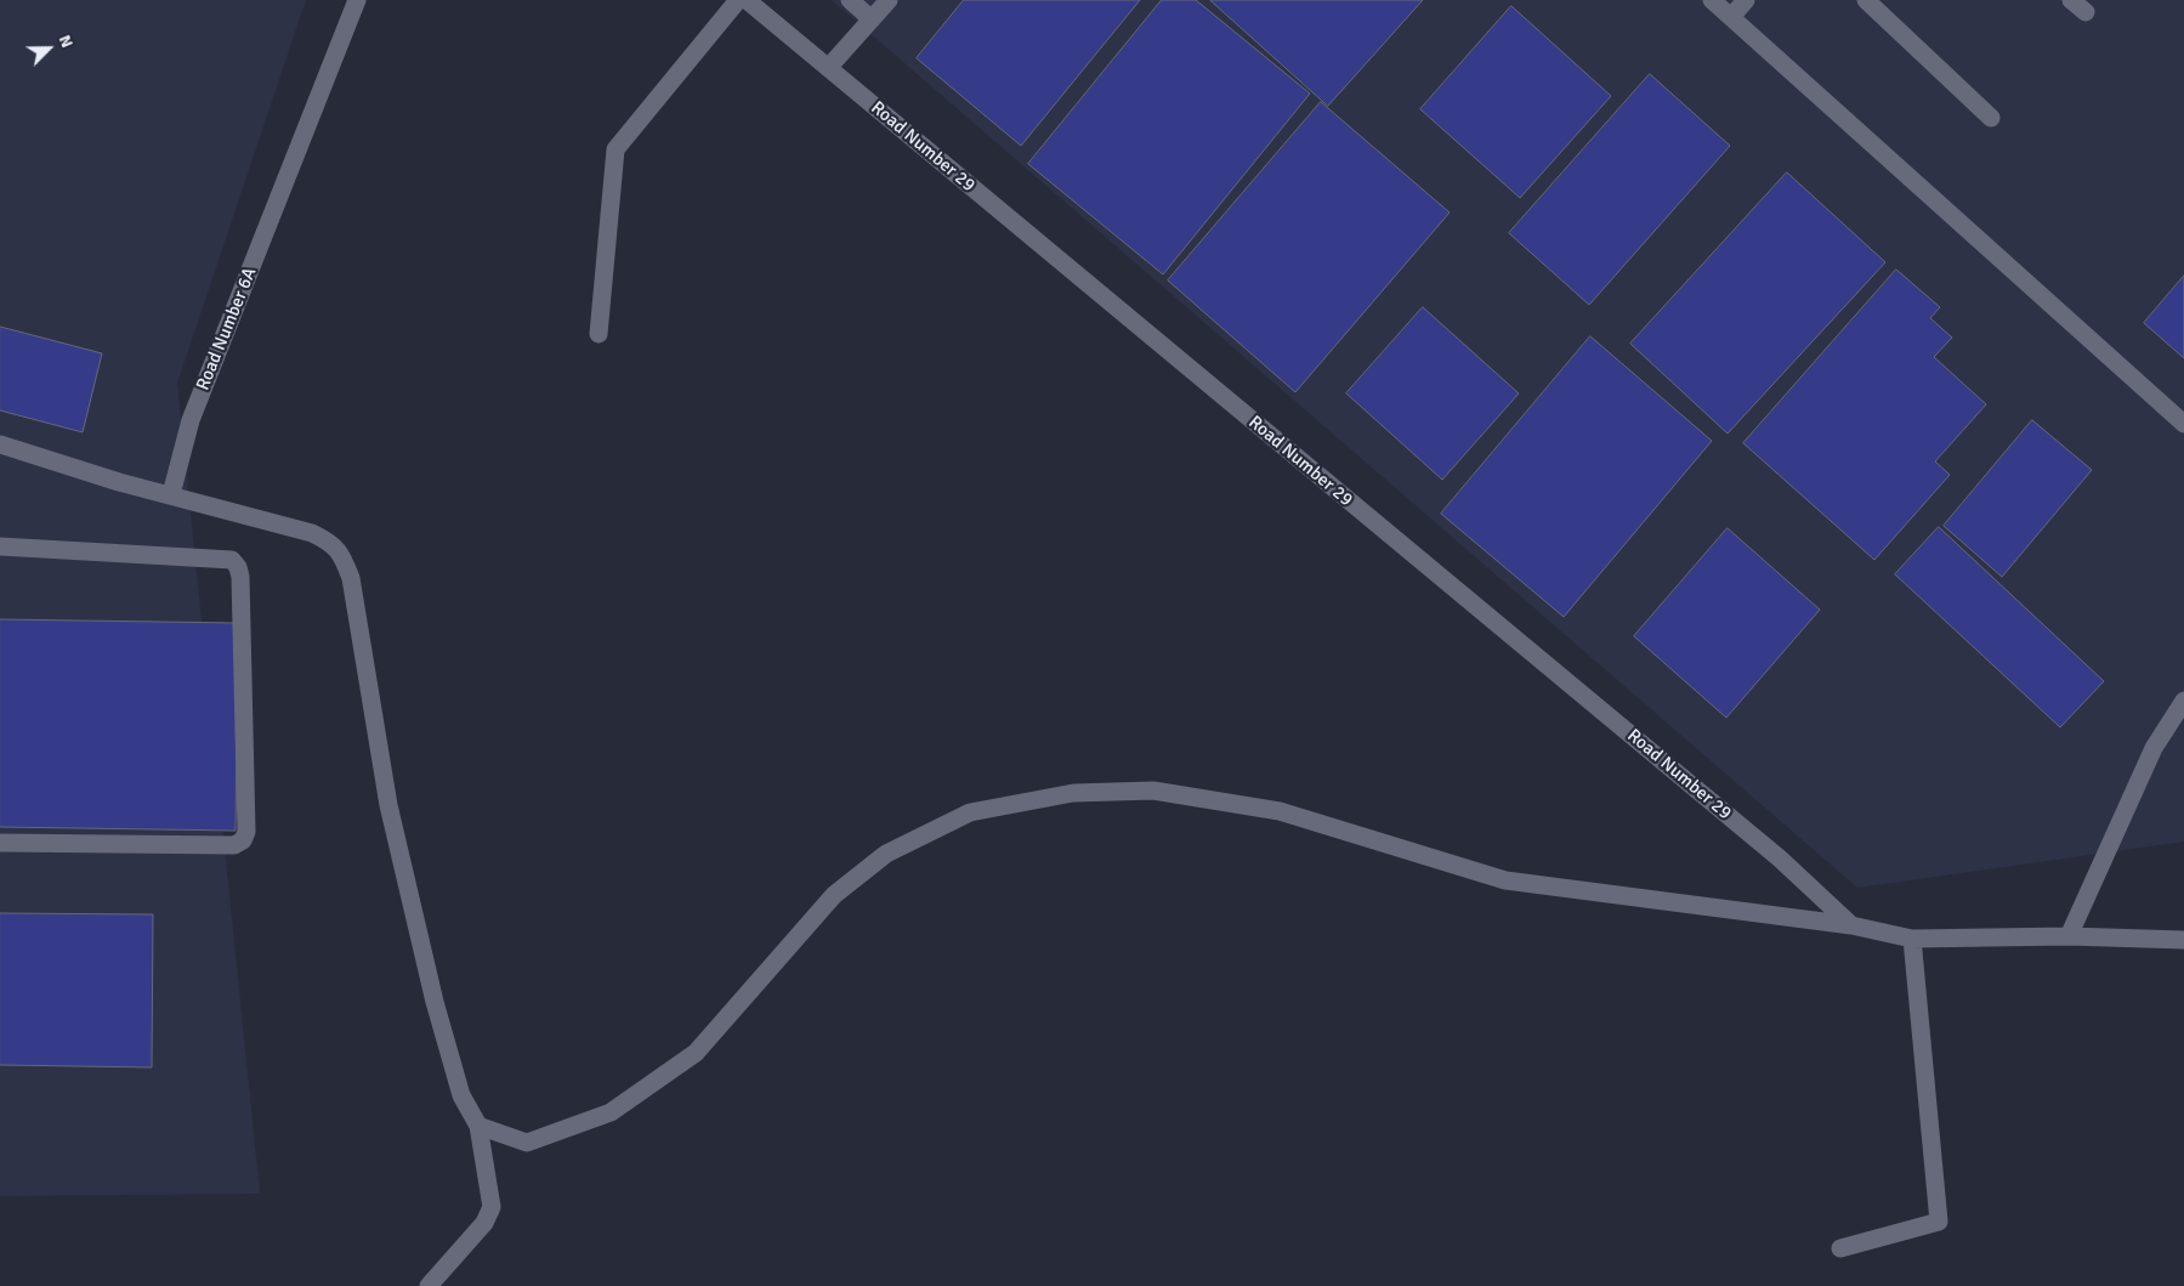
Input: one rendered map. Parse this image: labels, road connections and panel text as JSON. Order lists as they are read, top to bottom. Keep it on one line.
{"streets":{"street":["Road Number 29","Road Number 6A"]},"north":"top right"}
